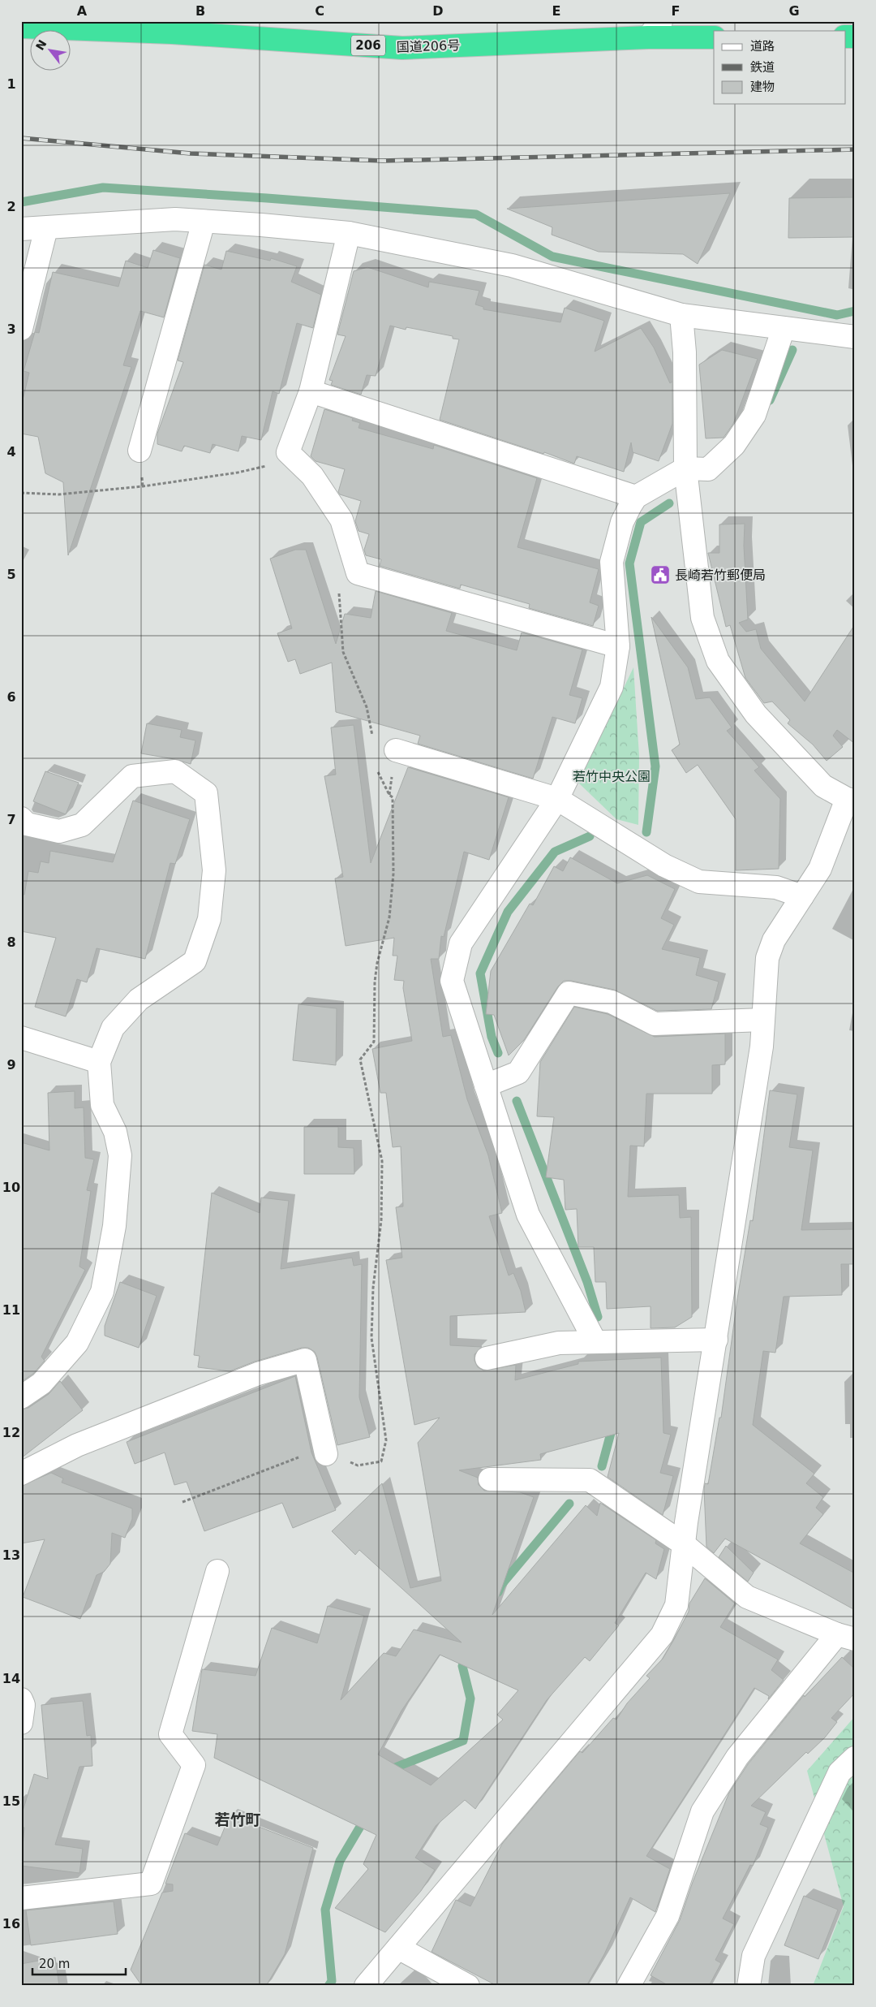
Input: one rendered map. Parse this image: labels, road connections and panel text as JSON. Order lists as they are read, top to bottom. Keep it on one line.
{"streets":{"highway":["206","国道206号"]},"districts":["若竹町"],"parks":["若竹中央公園"],"places":{"public building":["長崎若竹郵便局"]},"legend":["道路","鉄道","建物"],"scale_bar":"20 m","north":"top left","grid":{"columns":["A","B","C","D","E","F","G"],"rows":["1","2","3","4","5","6","7","8","9","10","11","12","13","14","15","16"]}}
